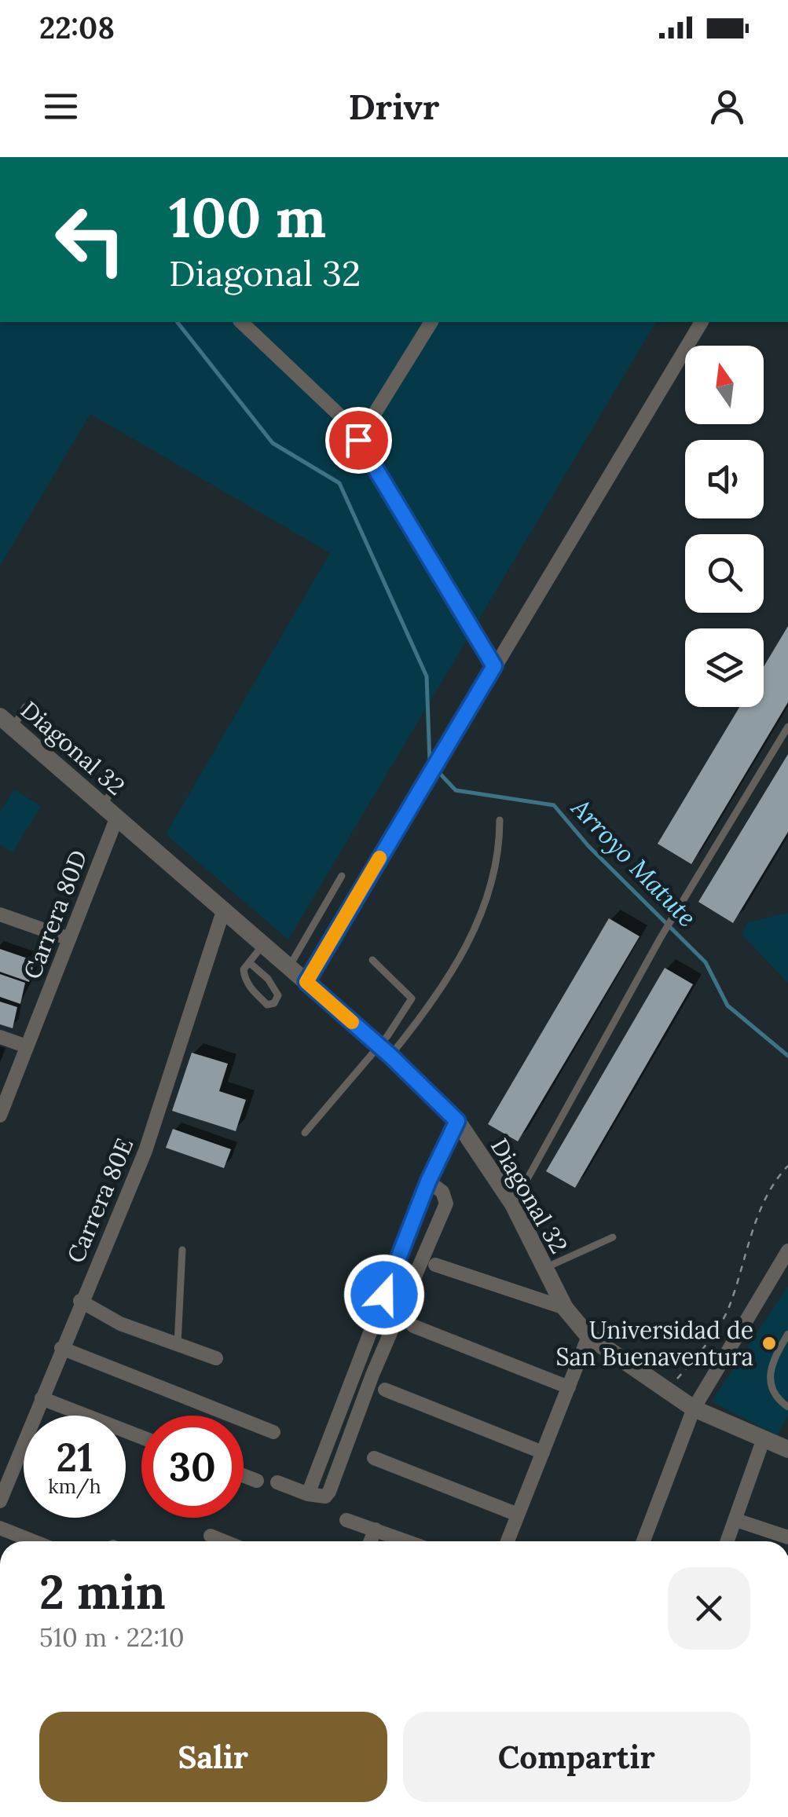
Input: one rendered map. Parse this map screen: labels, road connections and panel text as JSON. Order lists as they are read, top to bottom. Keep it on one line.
{"streets":{"street":["Diagonal 32","Carrera 80D","Carrera 80E"]},"crossings":[["Diagonal 32","Carrera 80D"],["Diagonal 32","Carrera 80E"]],"water":["Arroyo Matute"],"places":["Universidad de San Buenaventura"],"north":"top","page":{"status":"22:08","header":"Drivr","turn":["100 m","Diagonal 32"],"speed":"21 km/h","limit":"30","heading":["2 min","510 m · 22:10"],"buttons":["Salir","Compartir"]}}
